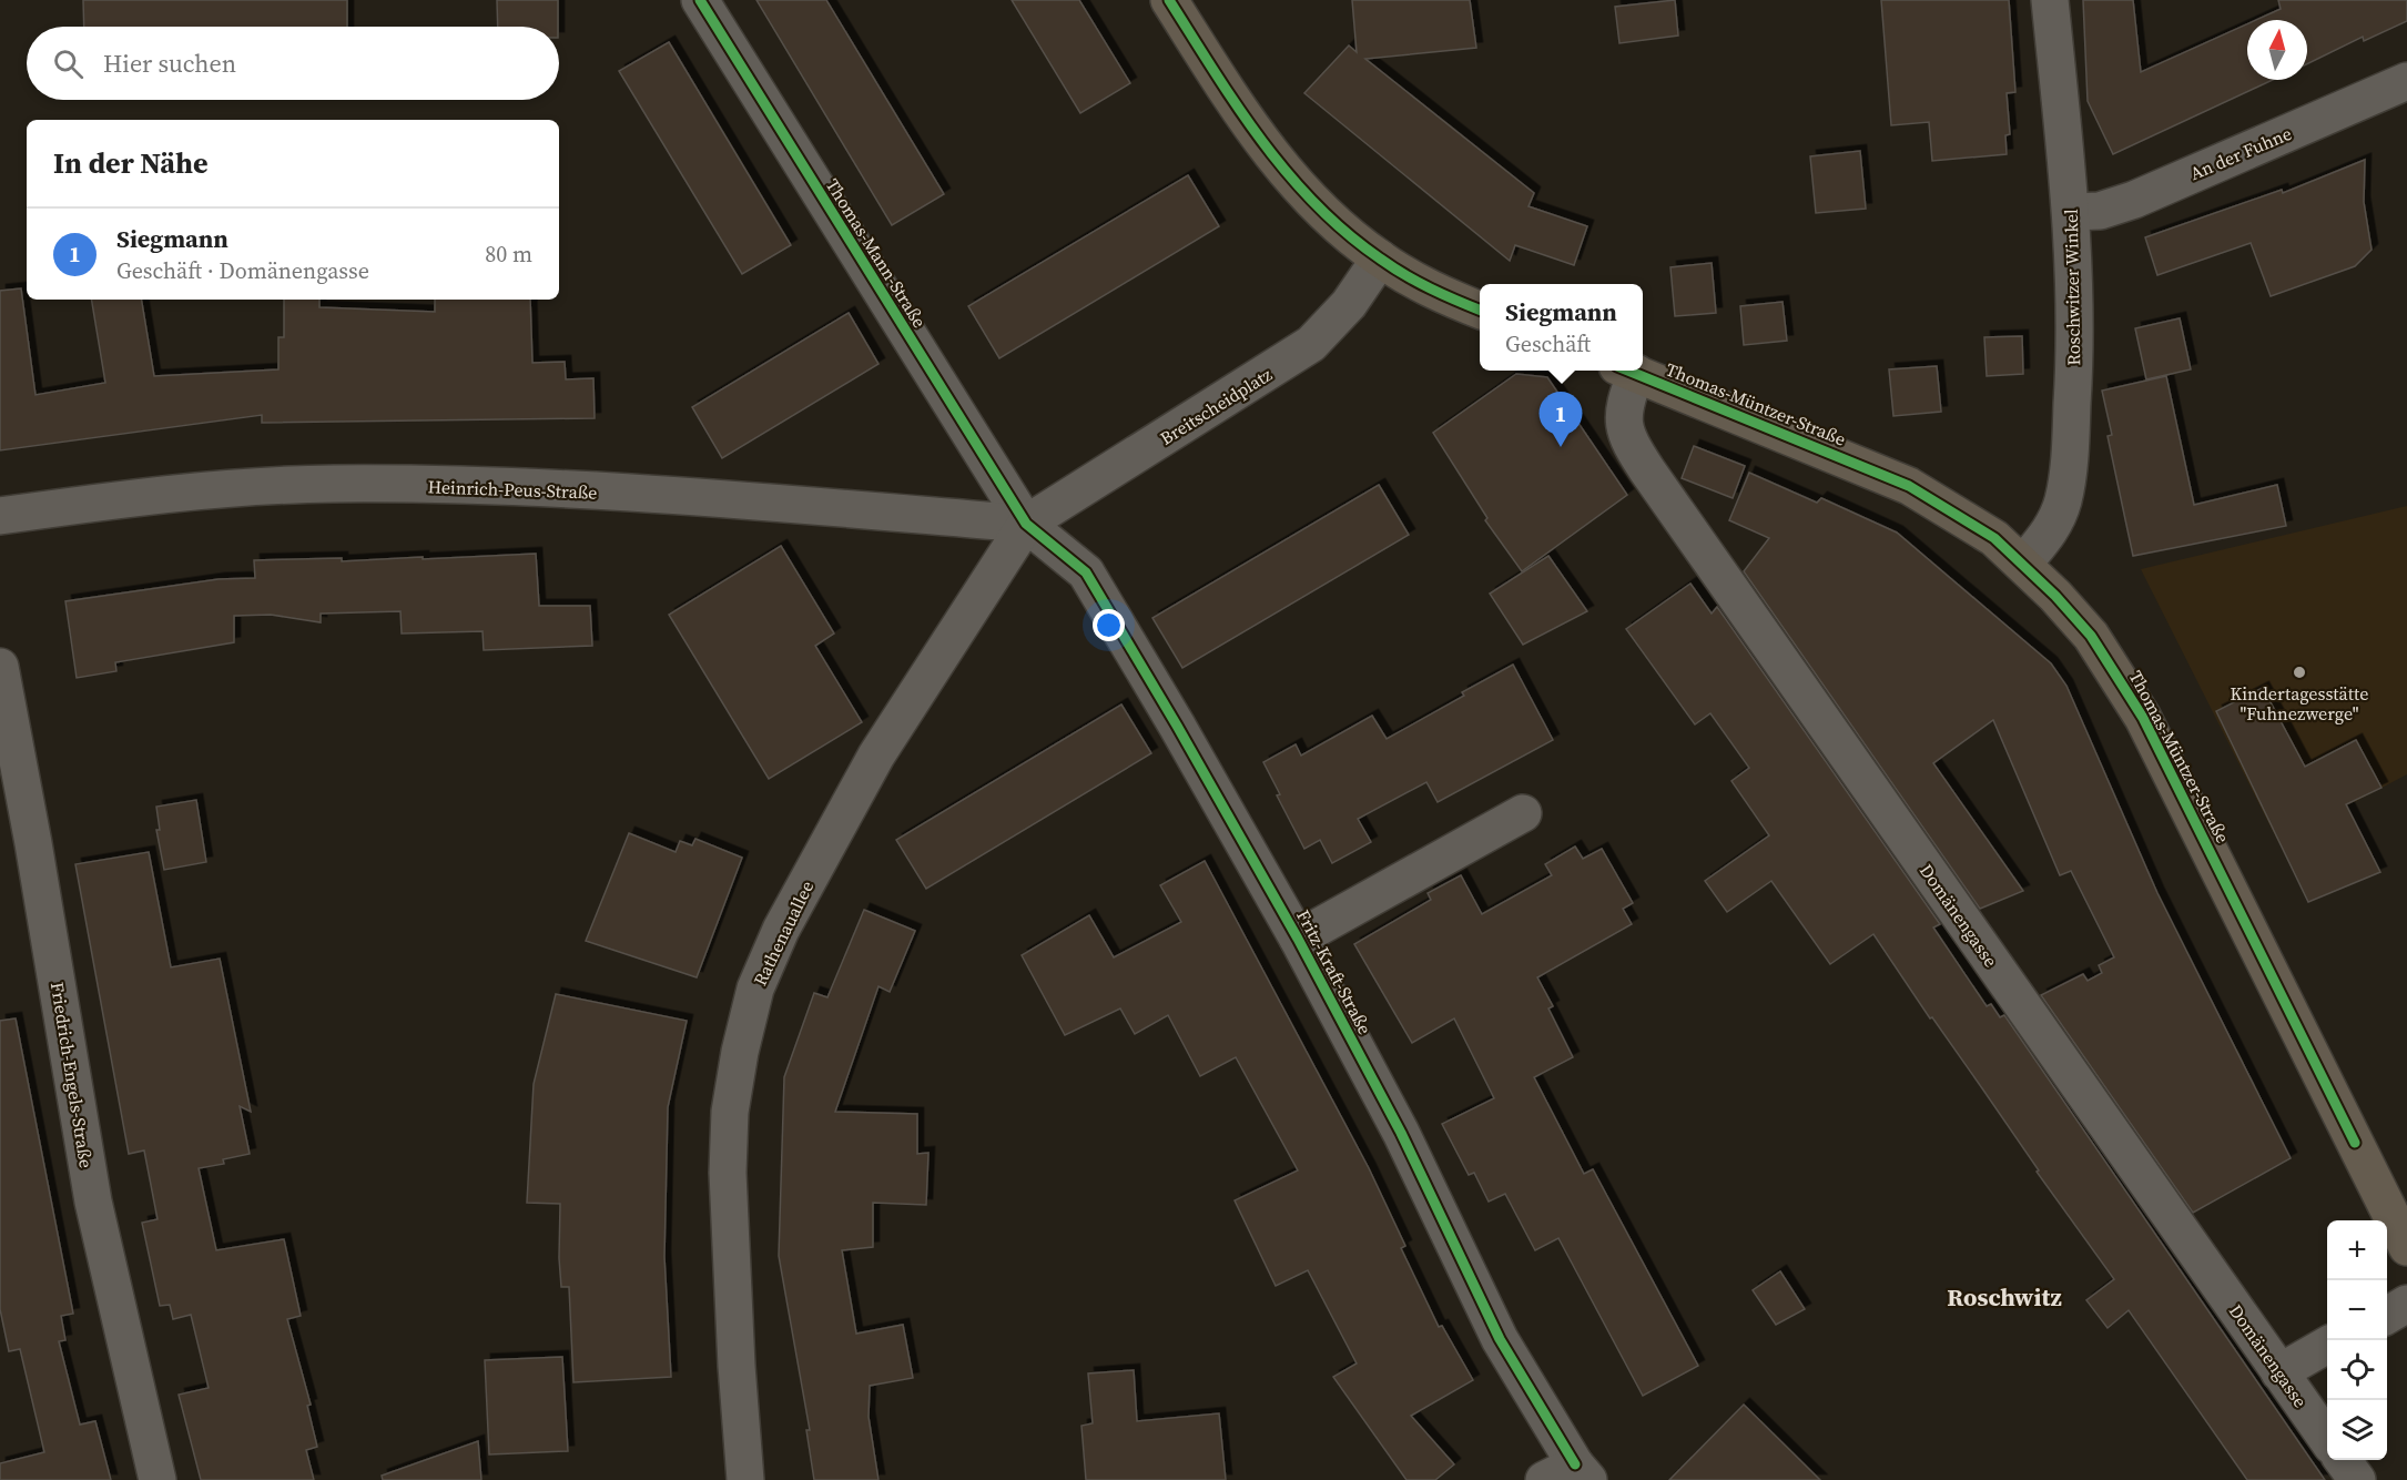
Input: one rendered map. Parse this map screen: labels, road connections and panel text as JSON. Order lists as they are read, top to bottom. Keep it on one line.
{"streets":{"main road":["Thomas-Müntzer-Straße"],"street":["An der Fuhne","Thomas-Mann-Straße","Roschwitzer Winkel","Breitscheidplatz","Heinrich-Peus-Straße","Domänengasse","Rathenauallee","Fritz-Kraft-Straße","Friedrich-Engels-Straße"]},"crossings":[["An der Fuhne","Roschwitzer Winkel"],["Thomas-Mann-Straße","Breitscheidplatz"],["Thomas-Mann-Straße","Heinrich-Peus-Straße"],["Thomas-Mann-Straße","Rathenauallee"],["Thomas-Mann-Straße","Fritz-Kraft-Straße"],["Roschwitzer Winkel","Thomas-Müntzer-Straße"],["Breitscheidplatz","Heinrich-Peus-Straße"],["Breitscheidplatz","Rathenauallee"],["Breitscheidplatz","Fritz-Kraft-Straße"],["Heinrich-Peus-Straße","Rathenauallee"],["Heinrich-Peus-Straße","Fritz-Kraft-Straße"],["Rathenauallee","Fritz-Kraft-Straße"]],"districts":["Roschwitz"],"places":["Kindertagesstätte \"Fuhnezwerge\""],"north":"top","page":{"search":"Hier suchen","heading":"In der Nähe","list":[{"mark":"1","name":"Siegmann","note":"Geschäft · Domänengasse","value":"80 m"}],"popup":["Siegmann","Geschäft"],"pins":"1","map_buttons":["+","−"]}}
